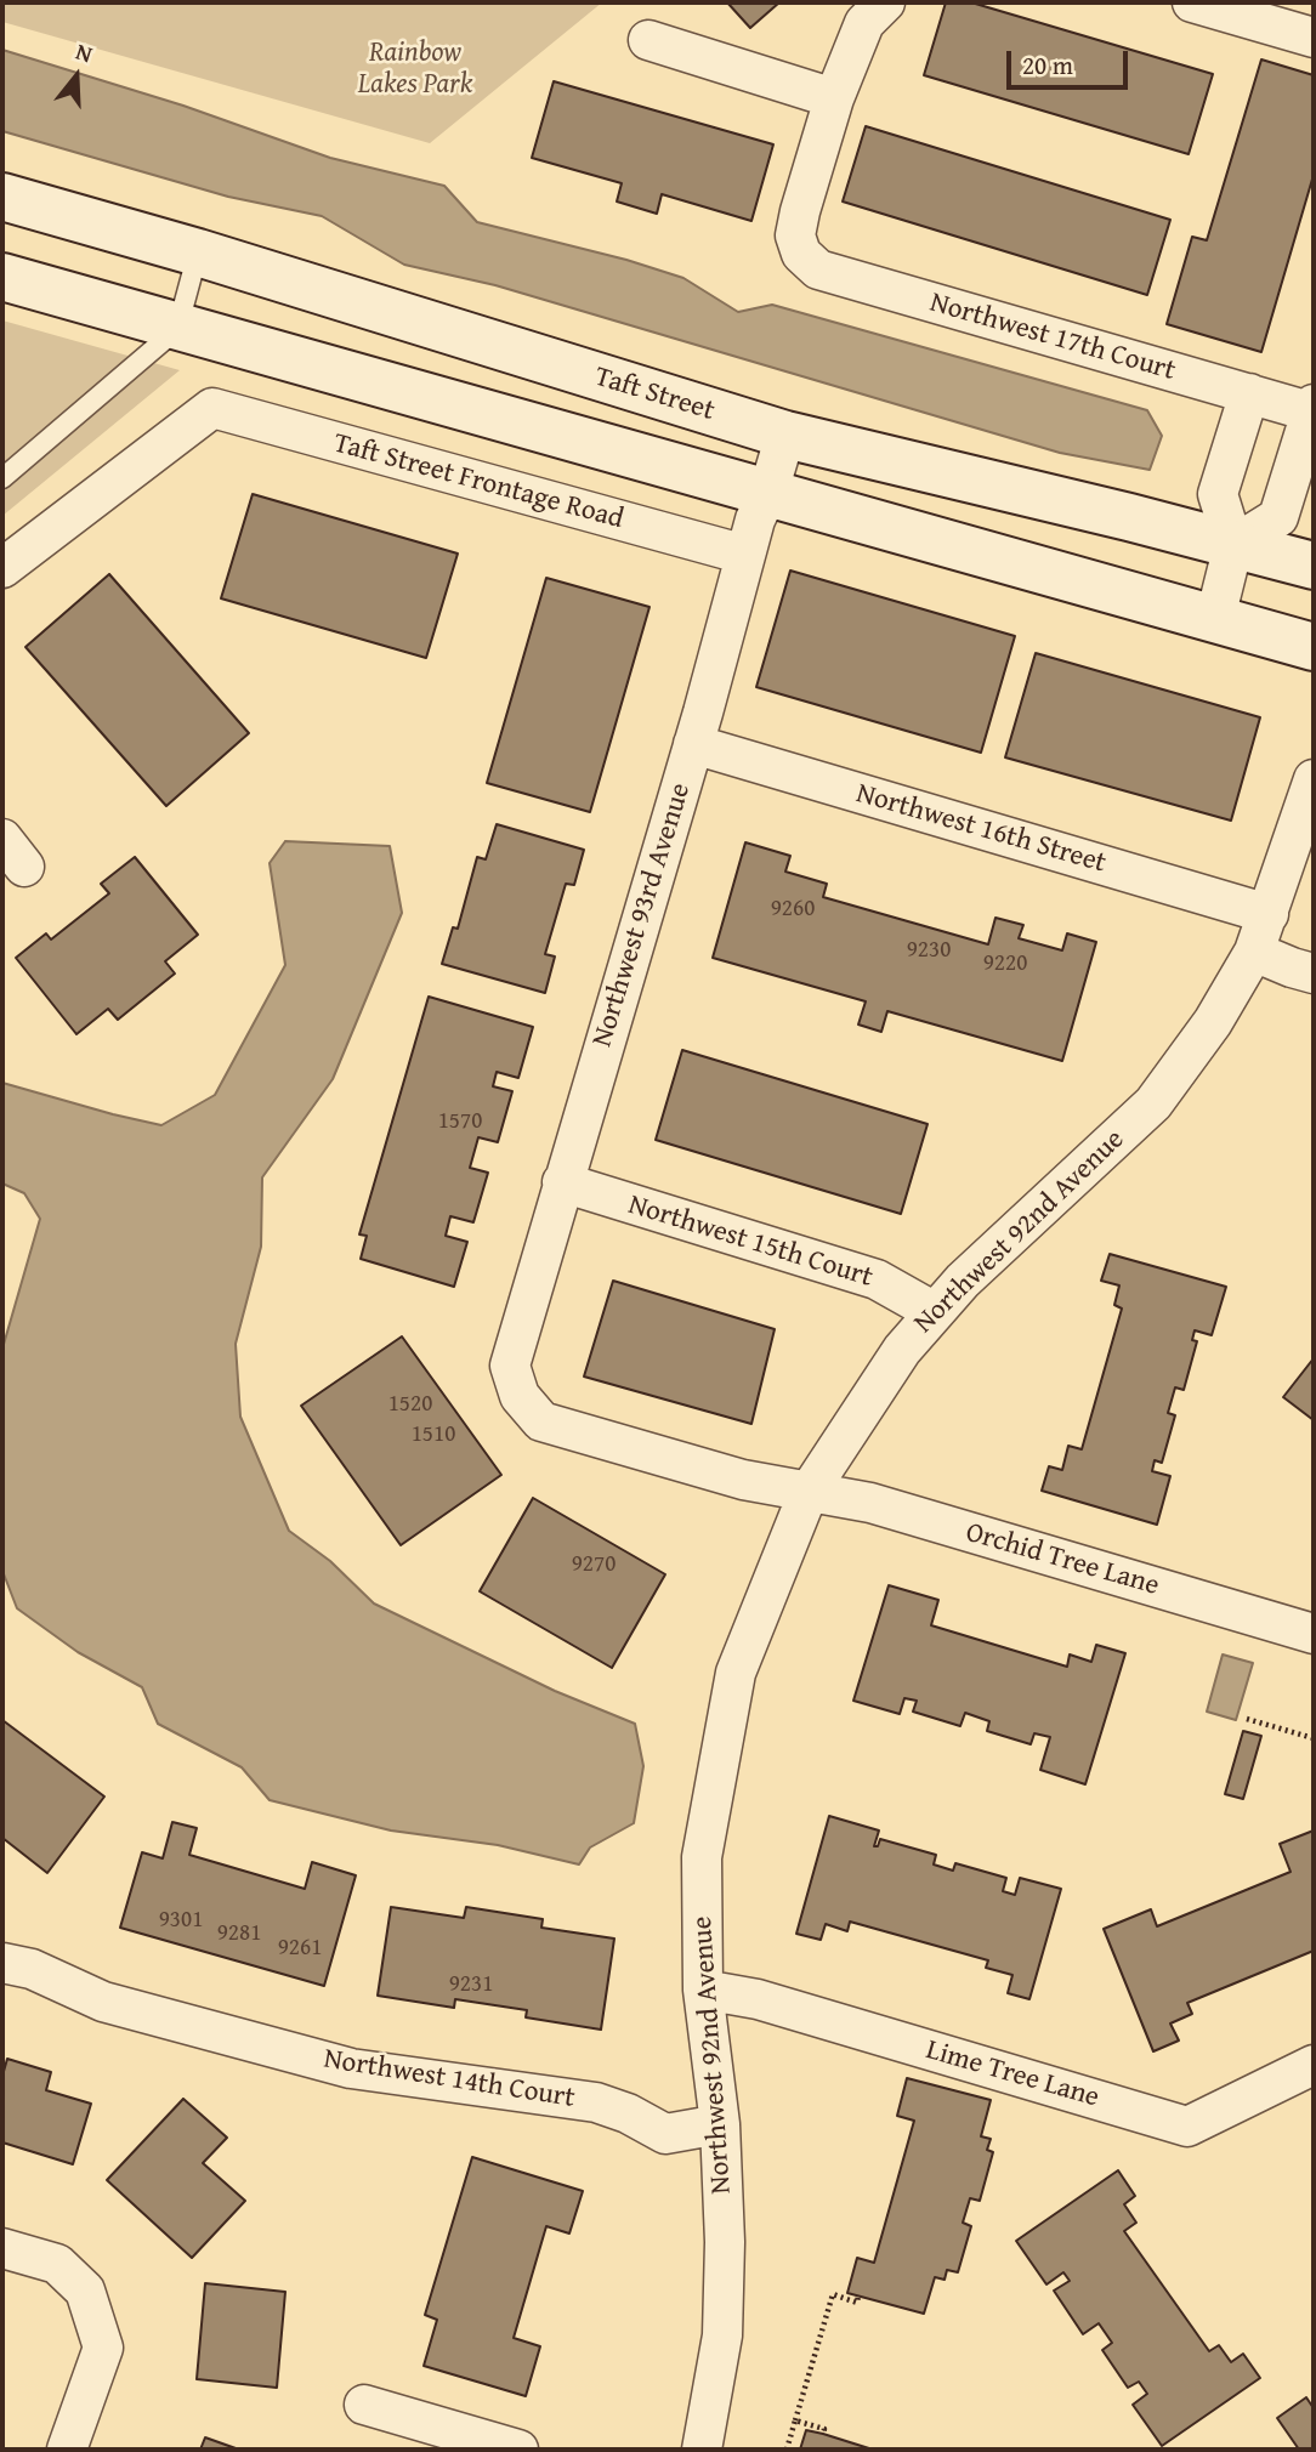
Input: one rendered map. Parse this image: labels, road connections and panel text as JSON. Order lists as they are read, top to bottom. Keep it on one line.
{"streets":{"street":["Northwest 17th Court","Taft Street","Taft Street Frontage Road","Northwest 16th Street","Northwest 93rd Avenue","Northwest 92nd Avenue","Northwest 15th Court","Orchid Tree Lane","Lime Tree Lane","Northwest 14th Court"]},"crossings":[["Taft Street","Northwest 93rd Avenue"],["Taft Street Frontage Road","Northwest 93rd Avenue"],["Northwest 16th Street","Northwest 93rd Avenue"],["Northwest 16th Street","Northwest 92nd Avenue"],["Northwest 93rd Avenue","Northwest 15th Court"],["Northwest 93rd Avenue","Orchid Tree Lane"],["Northwest 92nd Avenue","Northwest 15th Court"],["Northwest 92nd Avenue","Orchid Tree Lane"],["Northwest 92nd Avenue","Lime Tree Lane"],["Northwest 92nd Avenue","Northwest 14th Court"]],"parks":["Rainbow Lakes Park"],"house_numbers":["9260","9230","9220","1570","1520","1510","9270","9301","9281","9261","9231"],"scale_bar":"20 m","north":"top"}
